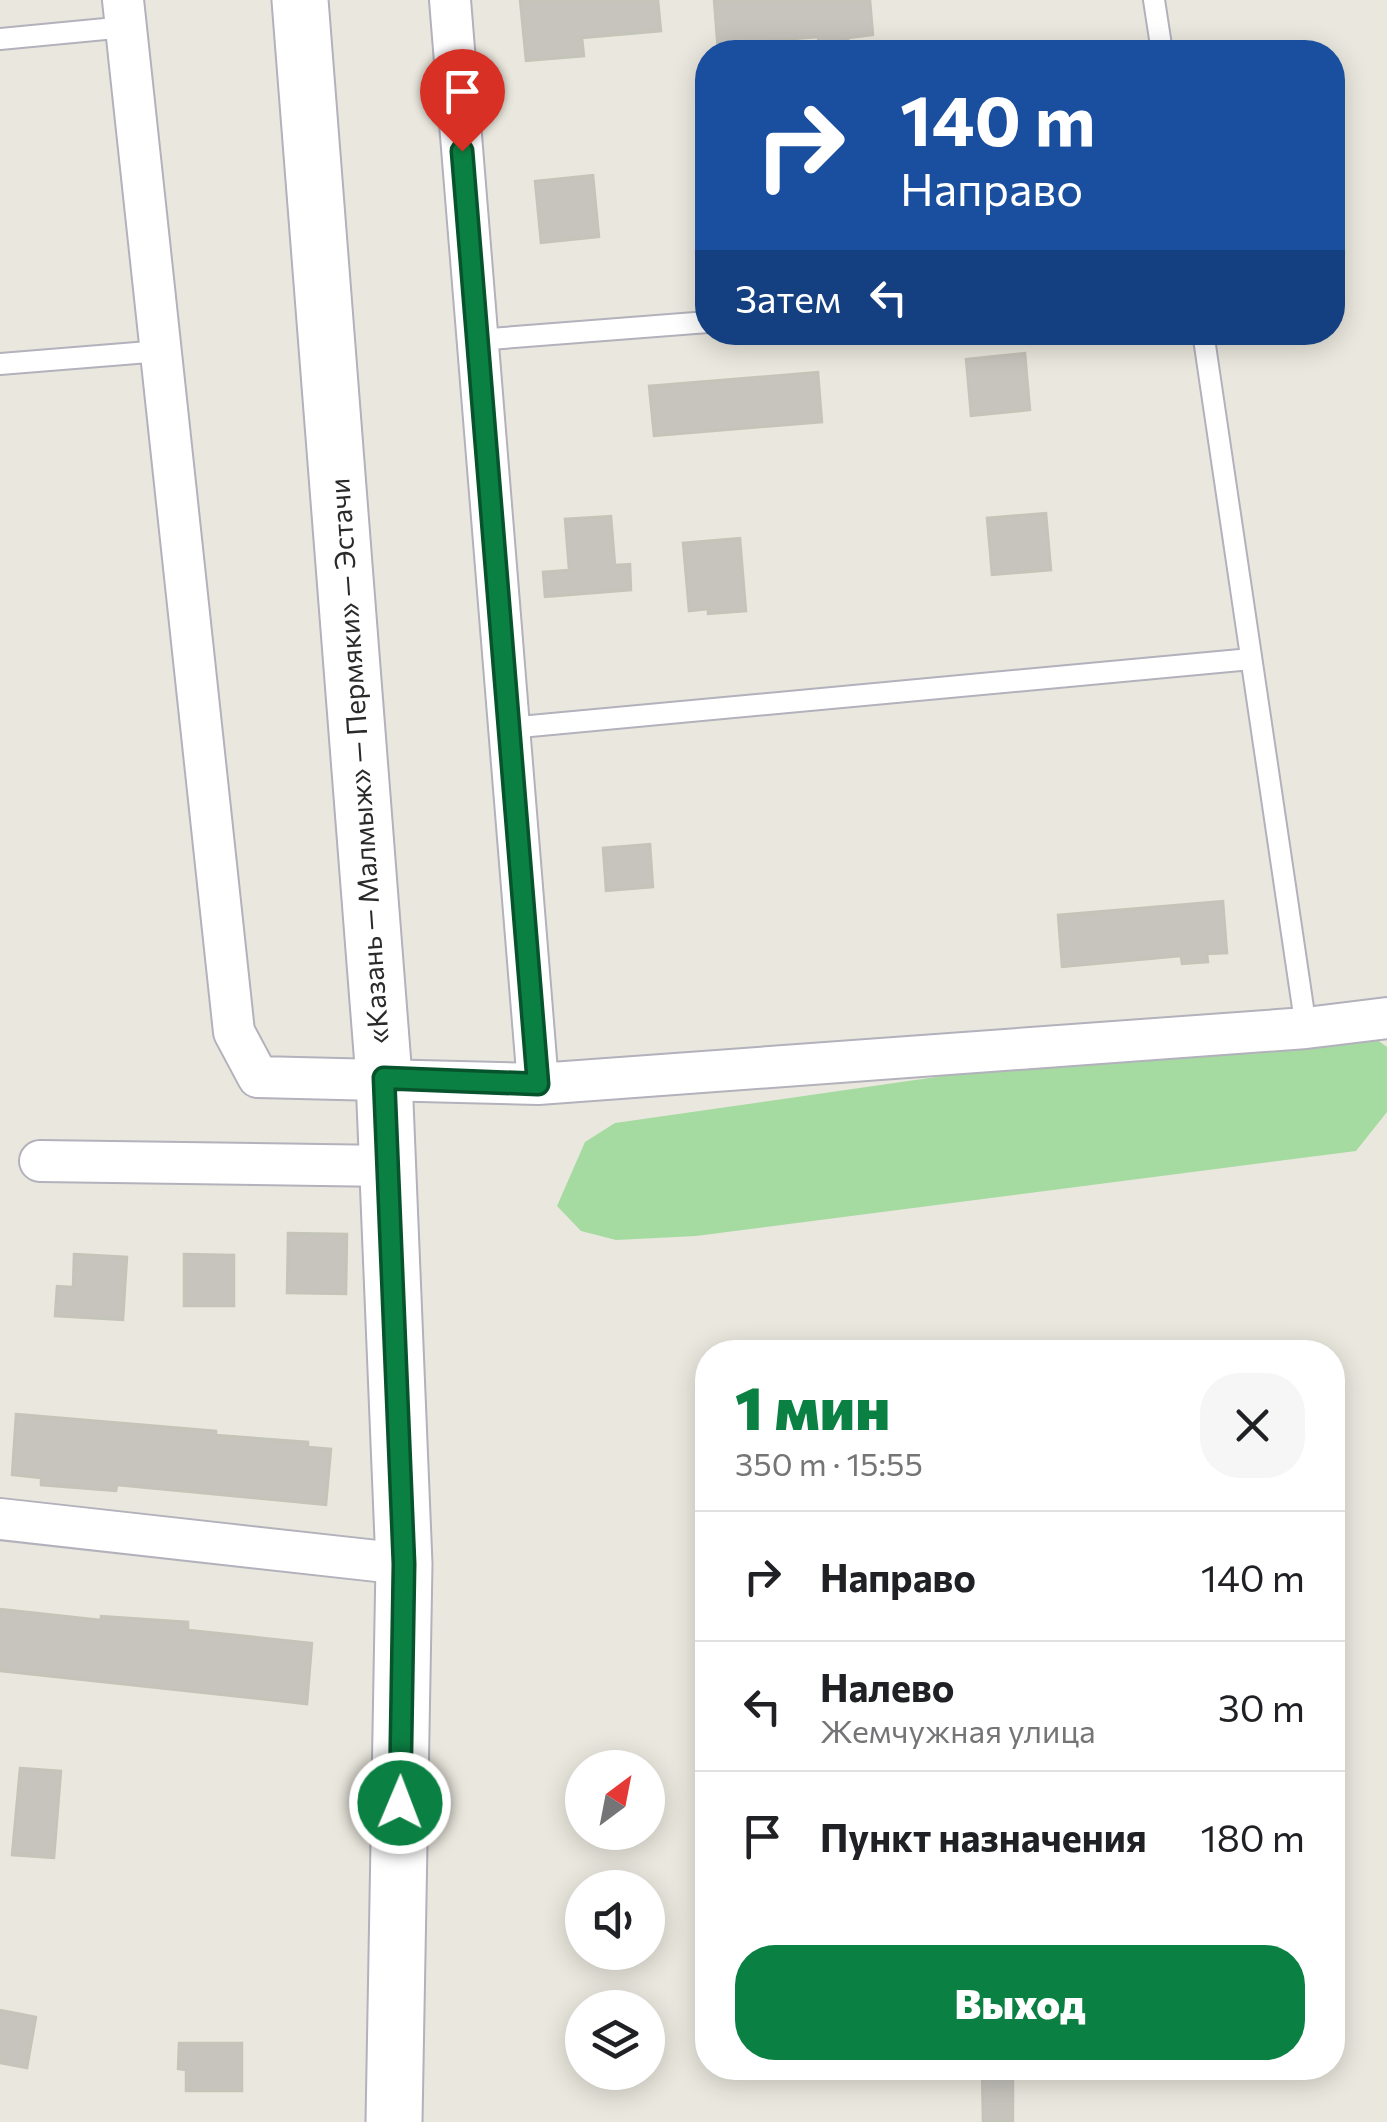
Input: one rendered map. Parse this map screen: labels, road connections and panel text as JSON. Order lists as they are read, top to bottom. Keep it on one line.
{"streets":{"street":["«Казань — Малмыж» — Пермяки» — Эстачи"]},"north":"top right","page":{"turn":["140 m","Направо"],"then":"Затем","heading":["1 мин","350 m · 15:55"],"list":[{"name":"Направо","value":"140 m"},{"name":"Налево","note":"Жемчужная улица","value":"30 m"},{"name":"Пункт назначения","value":"180 m"}],"buttons":"Выход"}}
